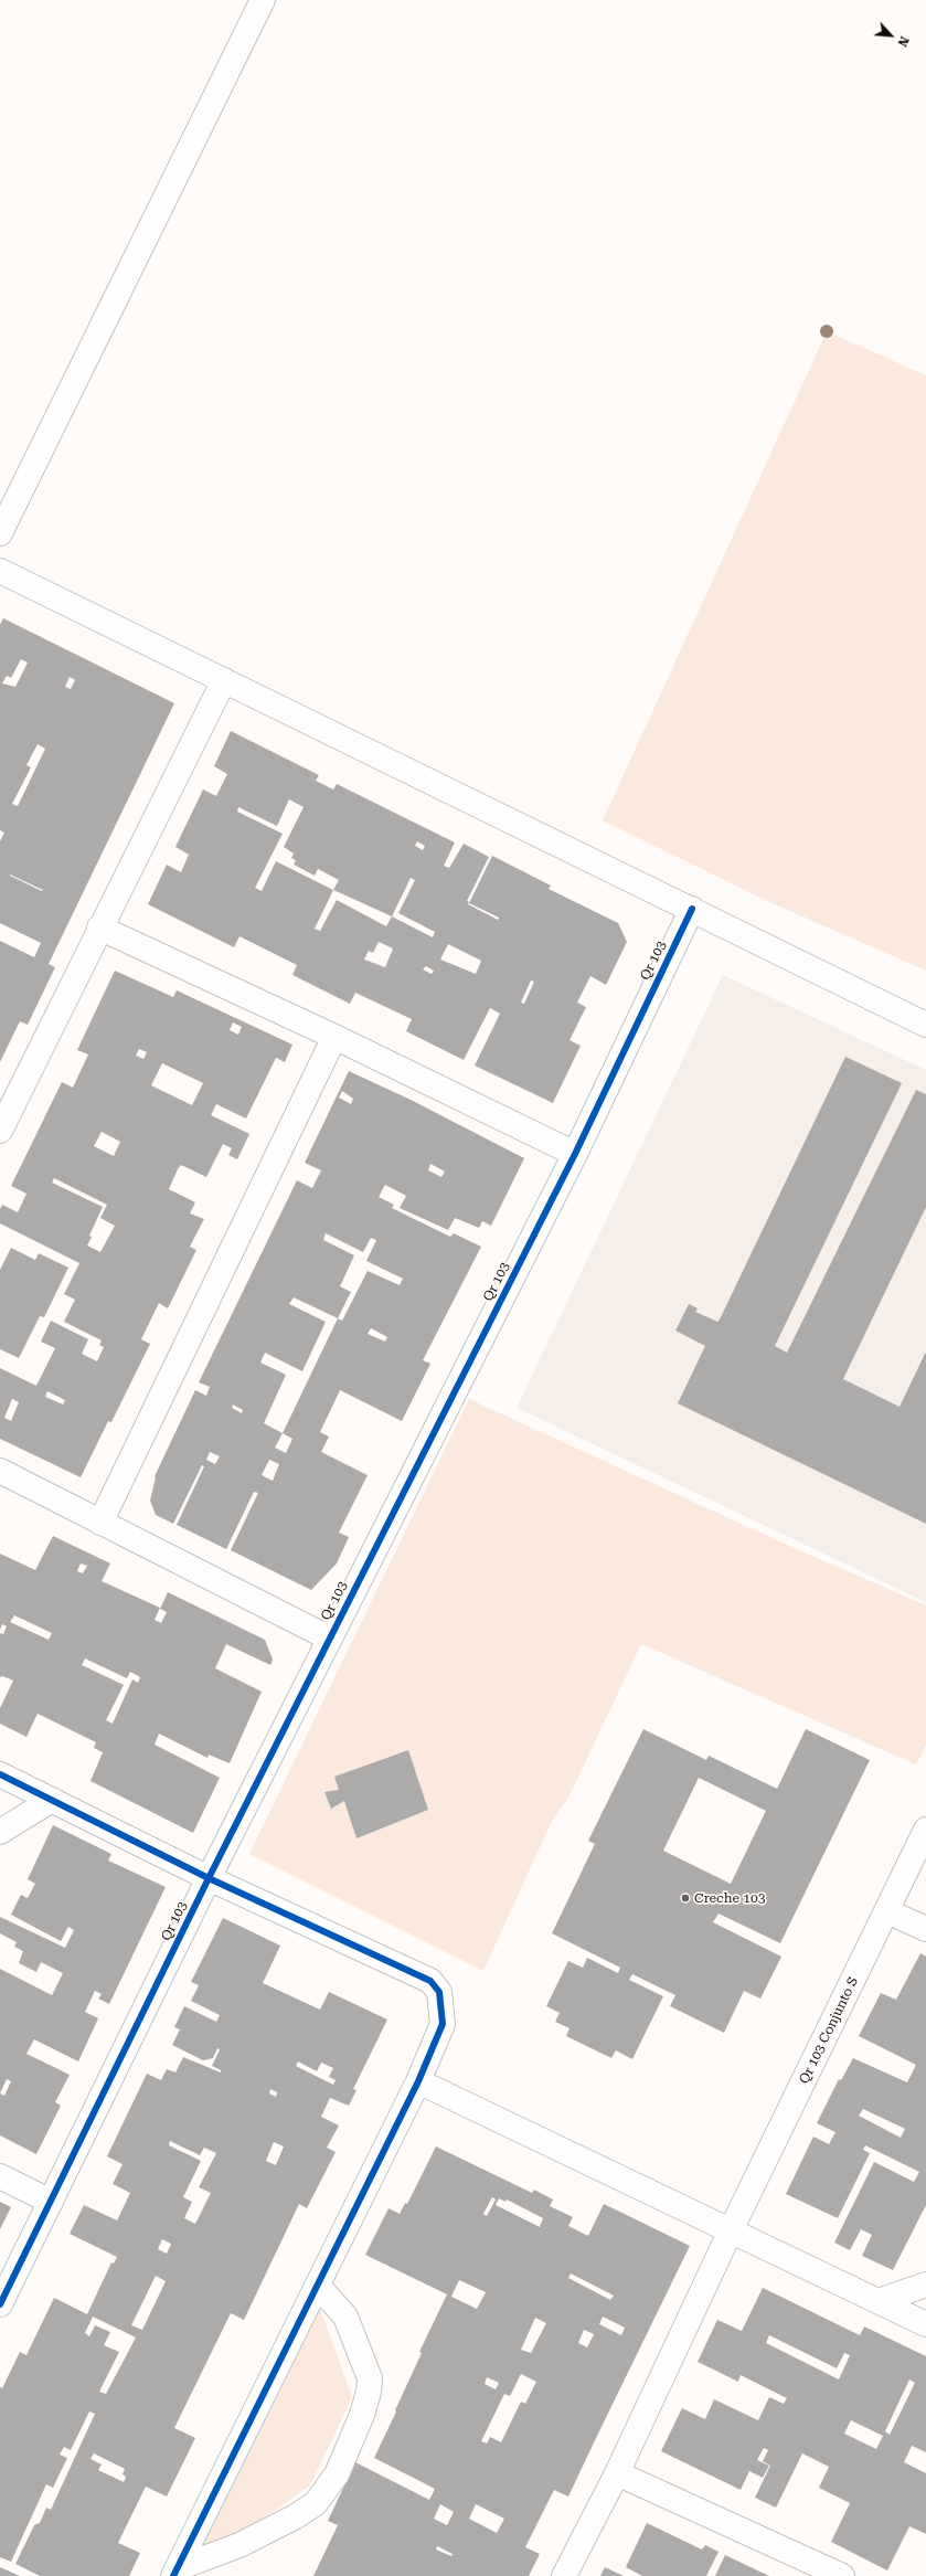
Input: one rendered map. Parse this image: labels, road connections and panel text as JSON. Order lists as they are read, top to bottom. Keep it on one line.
{"streets":{"street":["Qr 103","Qr 103 Conjunto S"]},"places":["Creche 103"],"north":"bottom right"}
